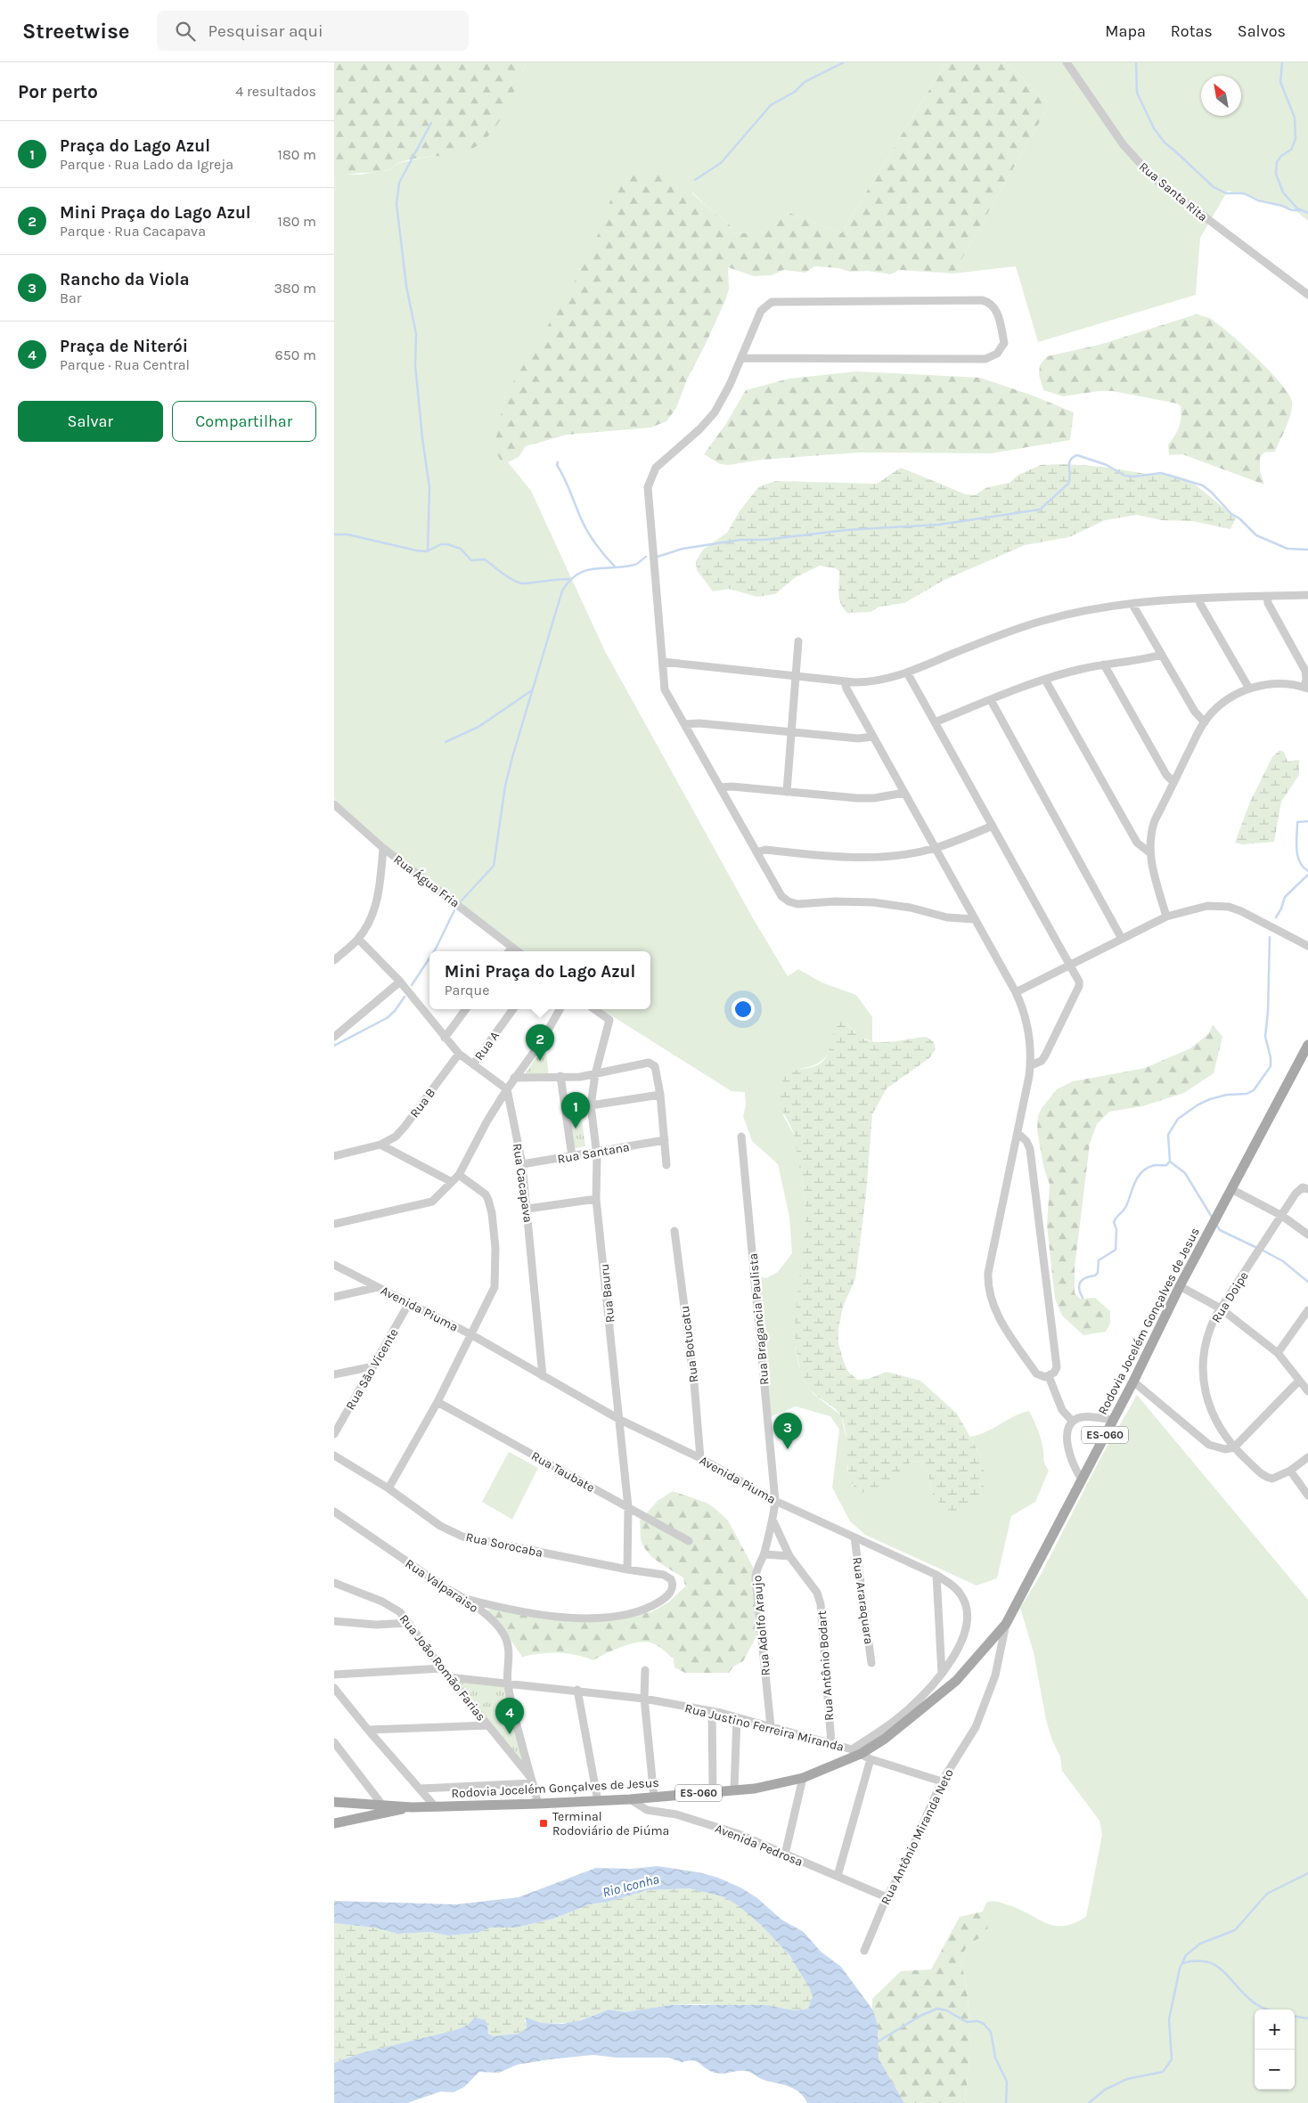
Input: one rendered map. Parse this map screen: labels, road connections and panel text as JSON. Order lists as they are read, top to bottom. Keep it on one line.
{"streets":{"main road":["Rodovia Jocelém Gonçalves de Jesus","ES-060"],"street":["Rua Santa Rita","Rua Água Fria","Rua A","Rua B","Rua Santana","Rua Cacapava","Rua Bauru","Rua Doipe","Avenida Piuma","Rua Bragancia Paulista","Rua Botucatu","Rua São Vicente","Rua Taubate","Rua Sorocaba","Rua Valparaiso","Rua Araraquara","Rua Adolfo Araujo","Rua Antônio Bodart","Rua João Romão Farias","Rua Justino Ferreira Miranda","Rua Antônio Miranda Neto","Avenida Pedrosa"]},"crossings":[["Rua Santana","Rua Cacapava"],["Rua Santana","Rua Bauru"],["Rua Cacapava","Avenida Piuma"],["Rua Bauru","Avenida Piuma"],["Rua Bauru","Rua Taubate"],["Rua Bauru","Rua Sorocaba"],["Avenida Piuma","Rua Bragancia Paulista"],["Avenida Piuma","Rodovia Jocelém Gonçalves de Jesus"],["Avenida Piuma","Rua Botucatu"],["Avenida Piuma","Rua São Vicente"],["Avenida Piuma","Rua Araraquara"],["Avenida Piuma","Rua Adolfo Araujo"],["Avenida Piuma","Rua Justino Ferreira Miranda"],["Rua Bragancia Paulista","Rua Adolfo Araujo"],["Rodovia Jocelém Gonçalves de Jesus","ES-060"],["Rodovia Jocelém Gonçalves de Jesus","Rua Valparaiso"],["Rodovia Jocelém Gonçalves de Jesus","Rua Justino Ferreira Miranda"],["Rodovia Jocelém Gonçalves de Jesus","Rua Antônio Miranda Neto"],["Rodovia Jocelém Gonçalves de Jesus","Avenida Pedrosa"],["Rua Sorocaba","Rua Valparaiso"],["Rua Valparaiso","Rua João Romão Farias"],["Rua Valparaiso","Rua Justino Ferreira Miranda"],["Rua Adolfo Araujo","Rua Antônio Bodart"],["Rua Adolfo Araujo","Rua Justino Ferreira Miranda"],["Rua Antônio Bodart","Rua Justino Ferreira Miranda"],["Rua João Romão Farias","Rua Justino Ferreira Miranda"],["Rua Justino Ferreira Miranda","Rua Antônio Miranda Neto"],["Rua Antônio Miranda Neto","Avenida Pedrosa"]],"water":["Rio Iconha"],"places":{"transit":["Terminal Rodoviário de Piúma"]},"north":"top left","page":{"header":"Streetwise","search":"Pesquisar aqui","nav":["Mapa","Rotas","Salvos"],"heading":["Por perto","4 resultados"],"list":[{"mark":"1","name":"Praça do Lago Azul","note":"Parque · Rua Lado da Igreja","value":"180 m"},{"mark":"2","name":"Mini Praça do Lago Azul","note":"Parque · Rua Cacapava","value":"180 m"},{"mark":"3","name":"Rancho da Viola","note":"Bar","value":"380 m"},{"mark":"4","name":"Praça de Niterói","note":"Parque · Rua Central","value":"650 m"}],"buttons":["Salvar","Compartilhar"],"popup":["Mini Praça do Lago Azul","Parque"],"pins":["2","1","3","4"],"map_buttons":["+","−"]}}
